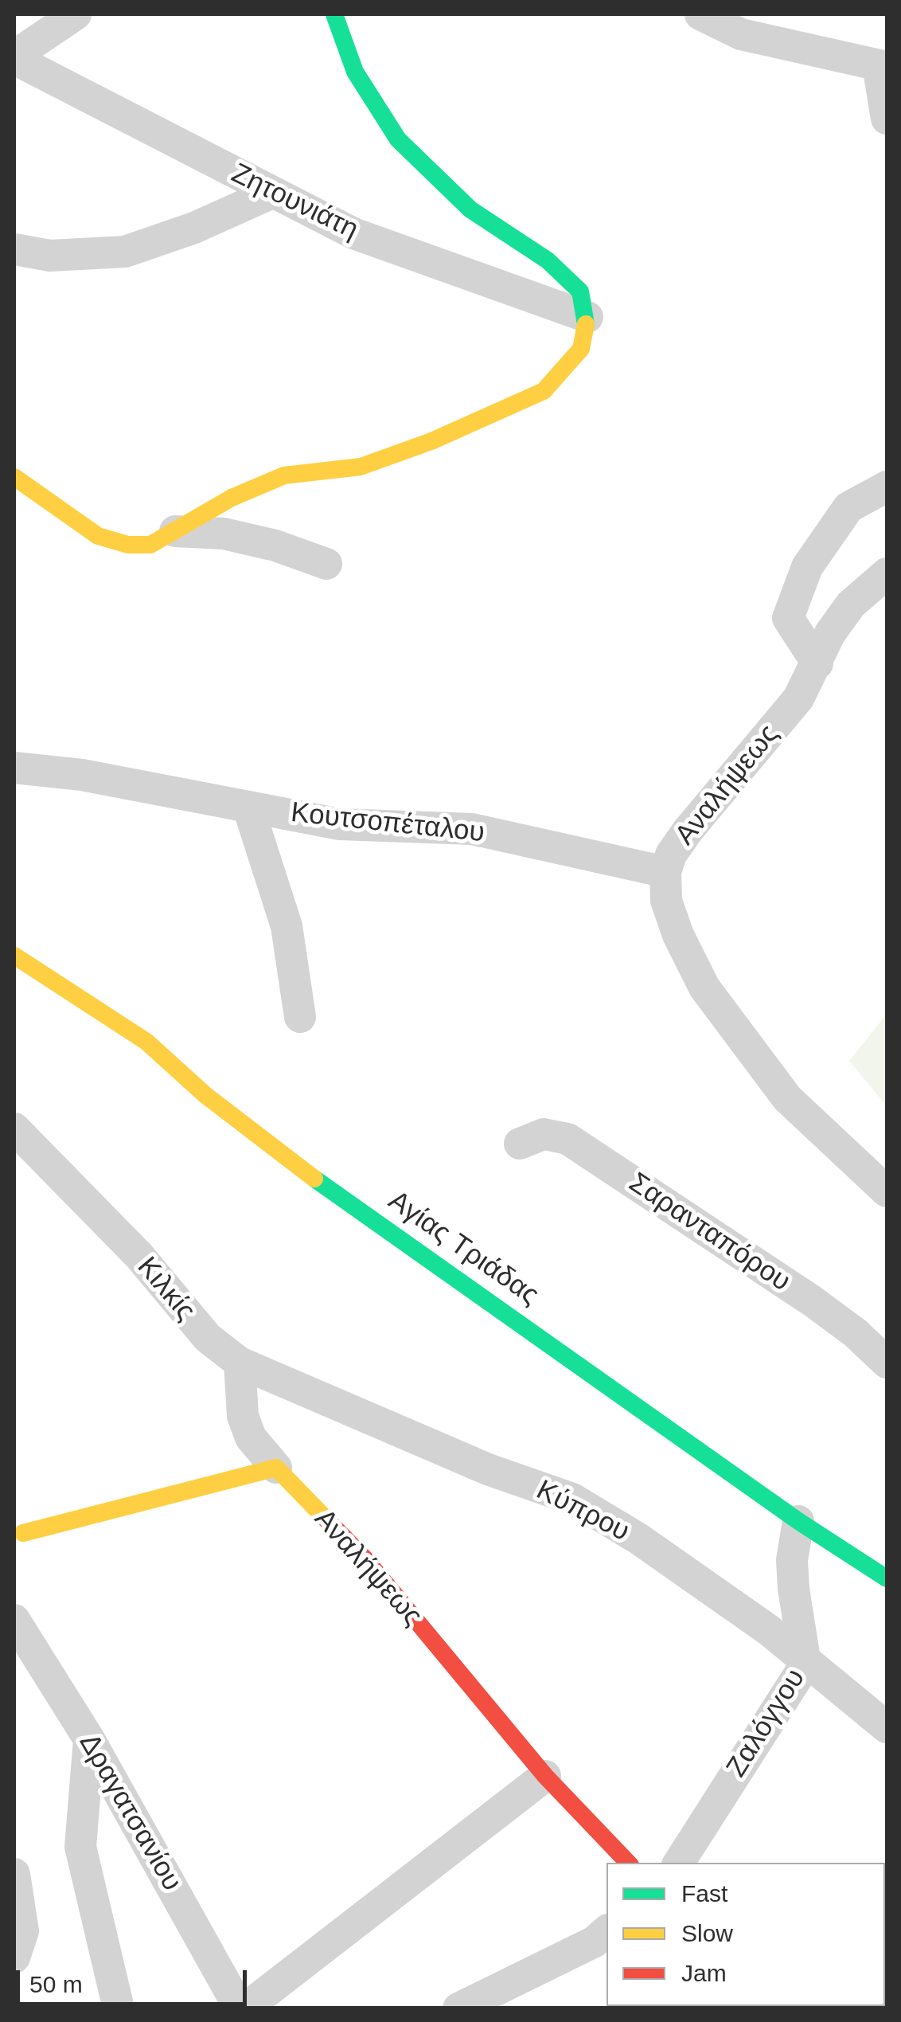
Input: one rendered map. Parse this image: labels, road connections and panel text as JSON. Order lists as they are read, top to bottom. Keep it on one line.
{"streets":{"street":["Ζητουνιάτη","Αναλήψεως","Κουτσοπέταλου","Σαρανταπόρου","Αγίας Τριάδας","Κιλκίς","Κύπρου","Ζαλόγγου","Δραγατσανίου"]},"crossings":[["Αναλήψεως","Κουτσοπέταλου"],["Αγίας Τριάδας","Ζαλόγγου"],["Κιλκίς","Κύπρου"],["Κύπρου","Ζαλόγγου"]],"legend":["Fast","Slow","Jam"],"scale_bar":"50 m"}
